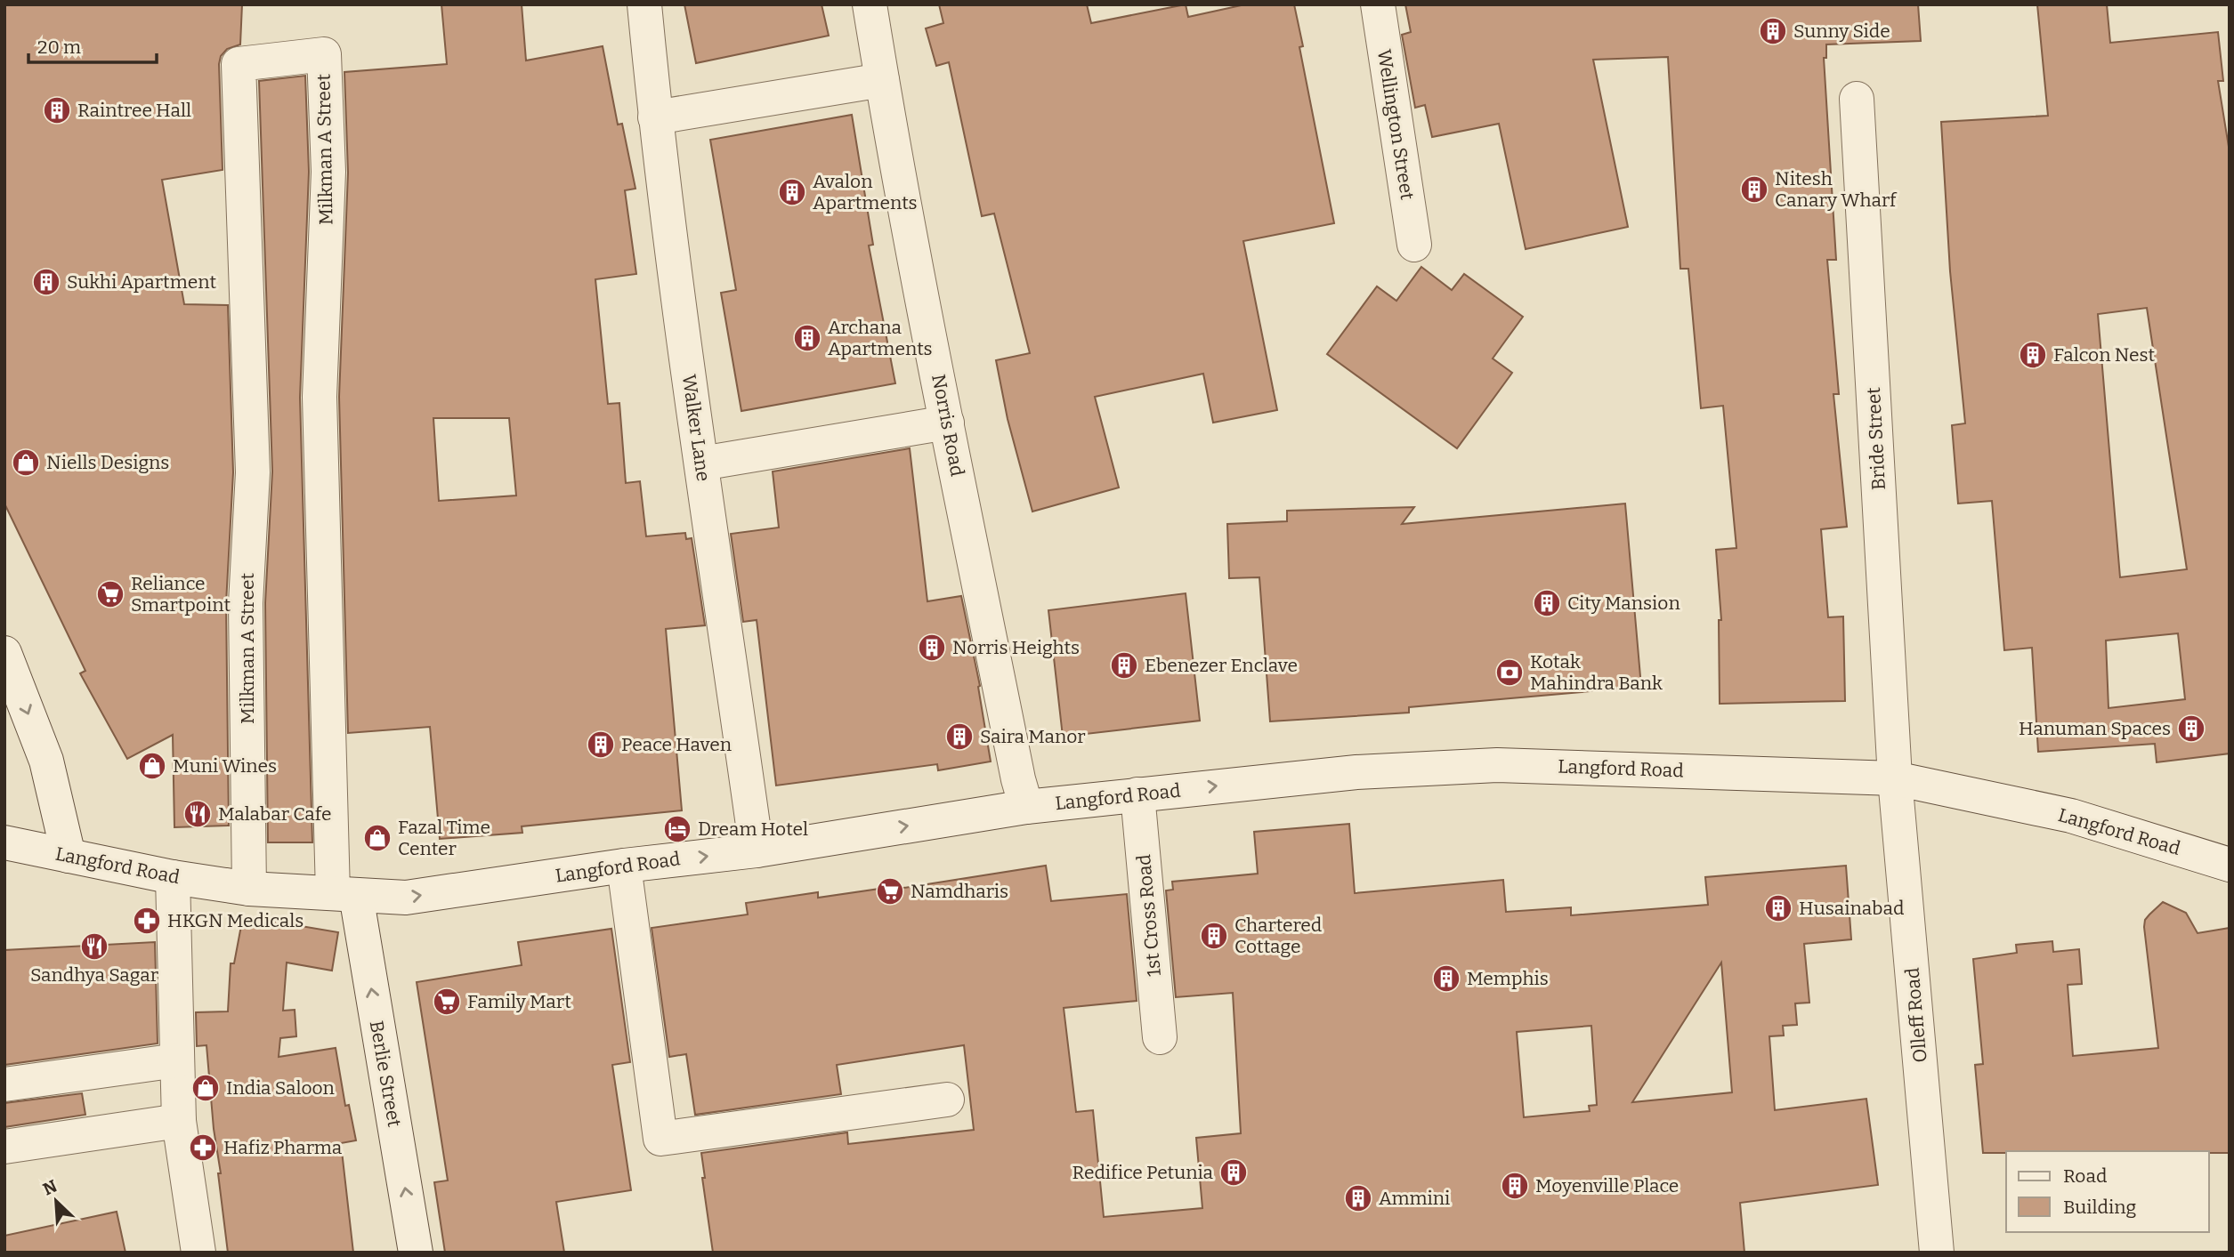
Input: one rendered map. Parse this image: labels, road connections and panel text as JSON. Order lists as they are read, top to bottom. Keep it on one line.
{"streets":{"street":["Wellington Street","Milkman A Street","Norris Road","Walker Lane","Bride Street","Langford Road","1st Cross Road","Olleff Road","Berlie Street"]},"crossings":[["Milkman A Street","Langford Road"],["Milkman A Street","Berlie Street"],["Norris Road","Langford Road"],["Walker Lane","Langford Road"],["Bride Street","Langford Road"],["Bride Street","Olleff Road"],["Langford Road","1st Cross Road"],["Langford Road","Olleff Road"],["Langford Road","Berlie Street"]],"one_way":["Langford Road"],"places":{"building":["Sunny Side","Raintree Hall","Nitesh Canary Wharf","Avalon Apartments","Sukhi Apartment","Archana Apartments","Falcon Nest","City Mansion","Norris Heights","Ebenezer Enclave","Hanuman Spaces","Saira Manor","Peace Haven","Husainabad","Chartered Cottage","Memphis","Redifice Petunia","Moyenville Place","Ammini"],"shop":["Niells Designs","Muni Wines","Fazal Time Center","India Saloon"],"supermarket":["Reliance Smartpoint","Namdharis","Family Mart"],"bank":["Kotak Mahindra Bank"],"restaurant":["Malabar Cafe","Sandhya Sagar"],"hotel":["Dream Hotel"],"pharmacy":["HKGN Medicals","Hafiz Pharma"]},"legend":["Road","Building"],"scale_bar":"20 m","north":"top left"}
